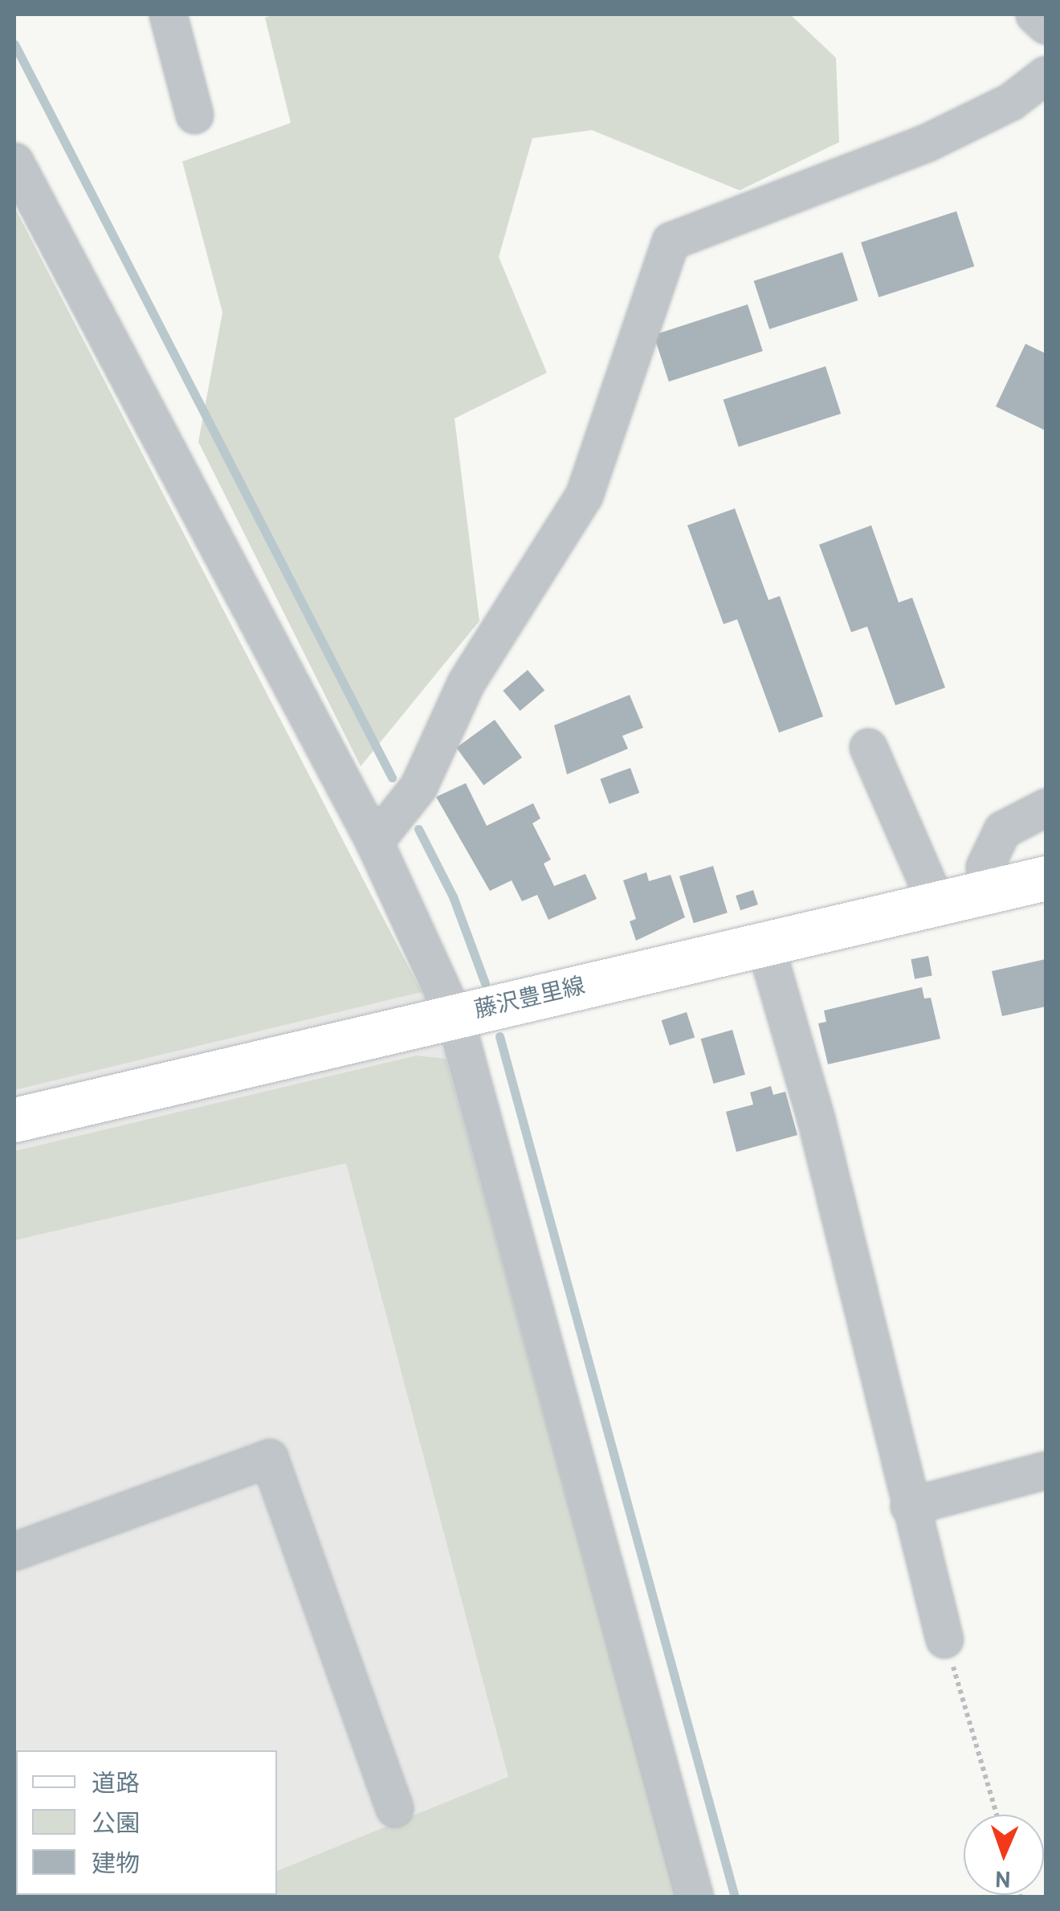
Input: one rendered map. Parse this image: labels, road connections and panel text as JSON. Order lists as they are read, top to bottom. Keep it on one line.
{"streets":{"main road":["藤沢豊里線"]},"legend":["道路","公園","建物"],"north":"bottom"}
